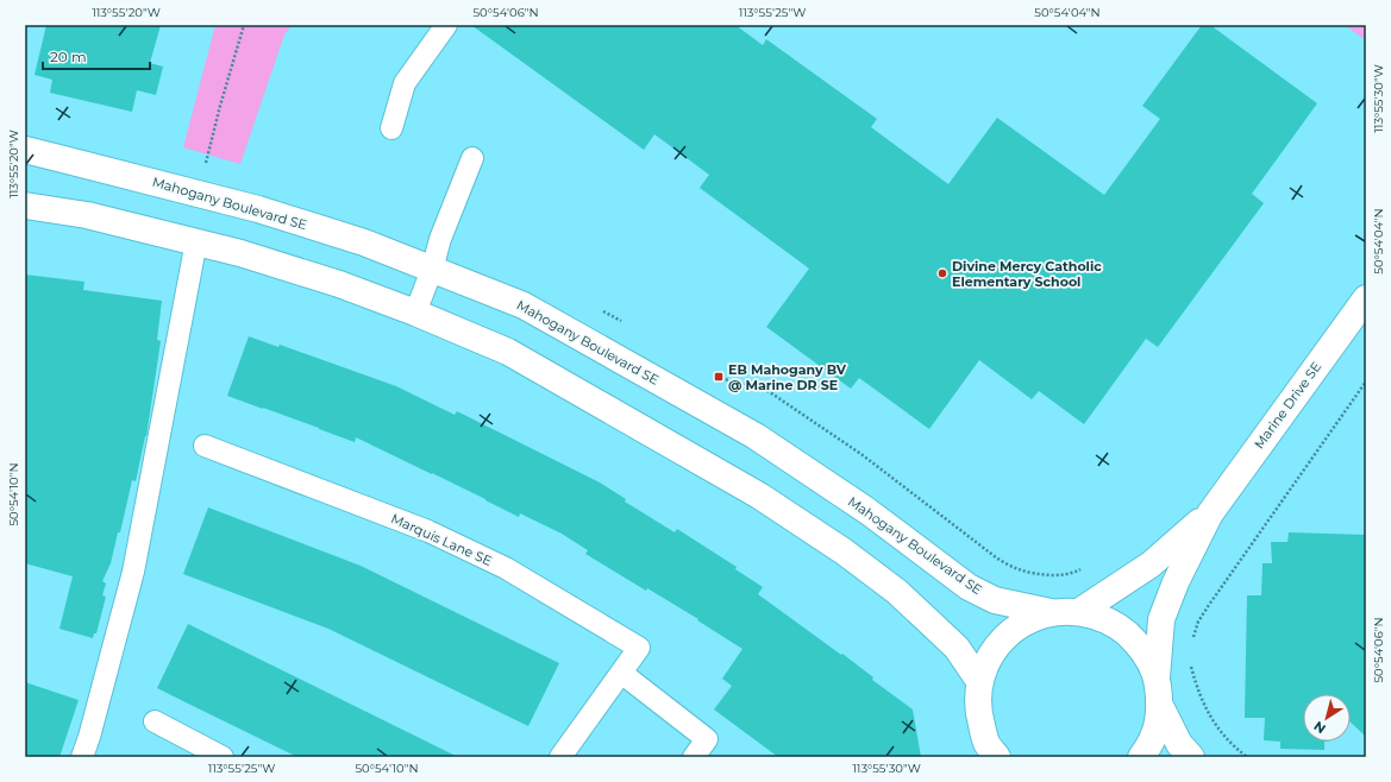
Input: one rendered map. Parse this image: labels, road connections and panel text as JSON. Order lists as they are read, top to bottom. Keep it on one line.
{"streets":{"street":["Mahogany Boulevard SE","Marine Drive SE"],"lane":["Marquis Lane SE"]},"places":{"other":["Divine Mercy Catholic Elementary School"],"transit":["EB Mahogany BV @ Marine DR SE"]},"scale_bar":"20 m","north":"bottom left","coordinates":["113°55'20\"W","50°54'06\"N","113°55'25\"W","50°54'04\"N","113°55'30\"W","50°54'10\"N"]}
